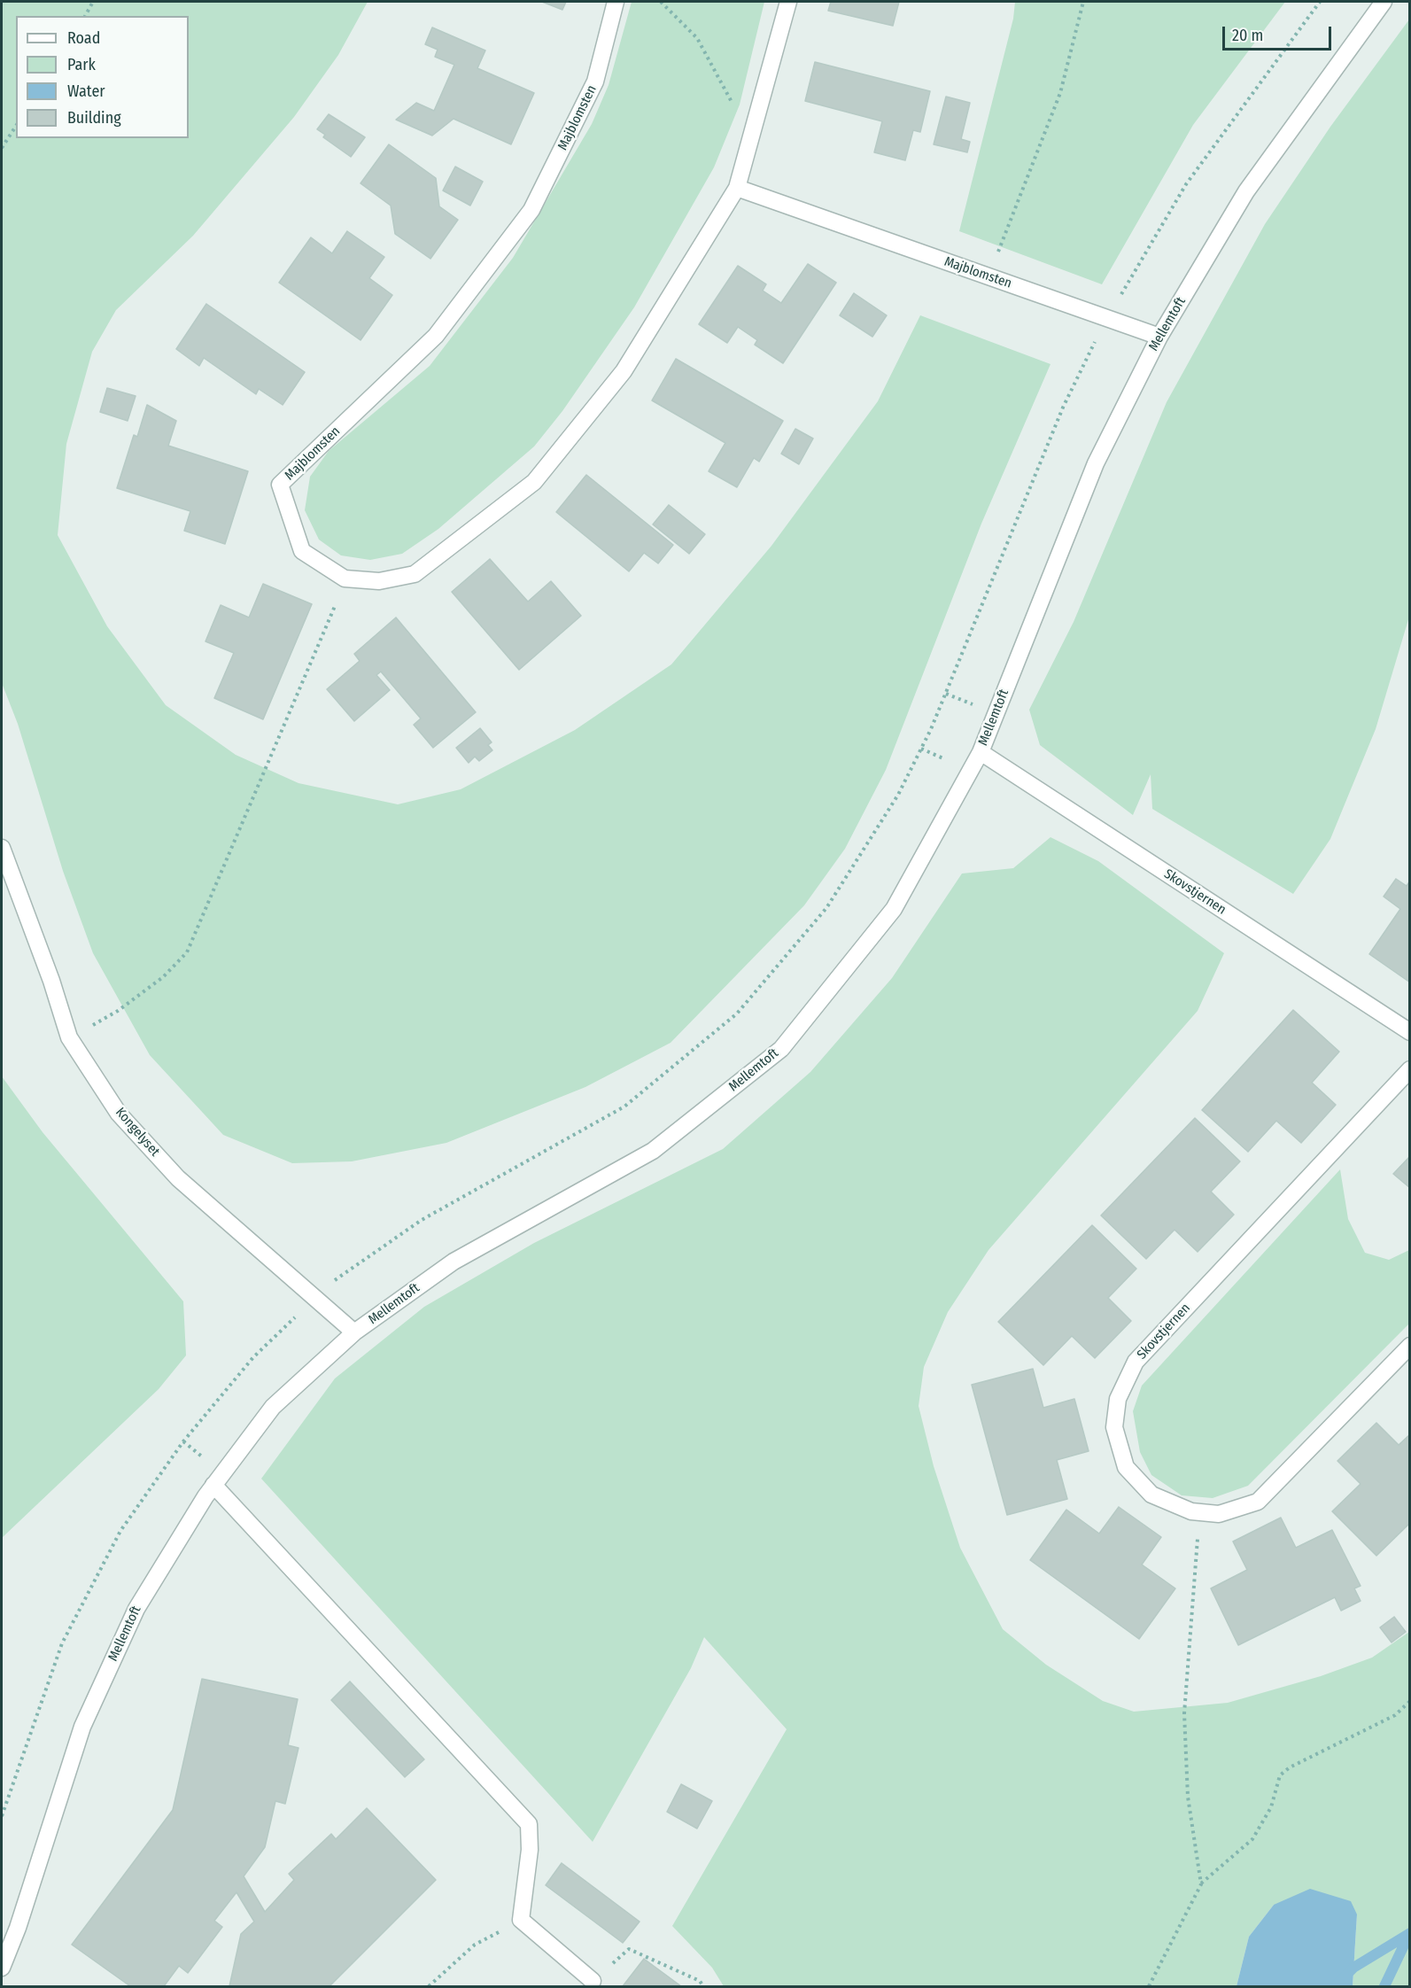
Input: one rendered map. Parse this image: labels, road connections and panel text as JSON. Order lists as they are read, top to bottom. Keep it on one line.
{"streets":{"street":["Majblomsten","Mellemtoft","Skovstjernen","Kongelyset"]},"crossings":[["Majblomsten","Mellemtoft"],["Mellemtoft","Skovstjernen"],["Mellemtoft","Kongelyset"]],"legend":["Road","Park","Water","Building"],"scale_bar":"20 m"}
